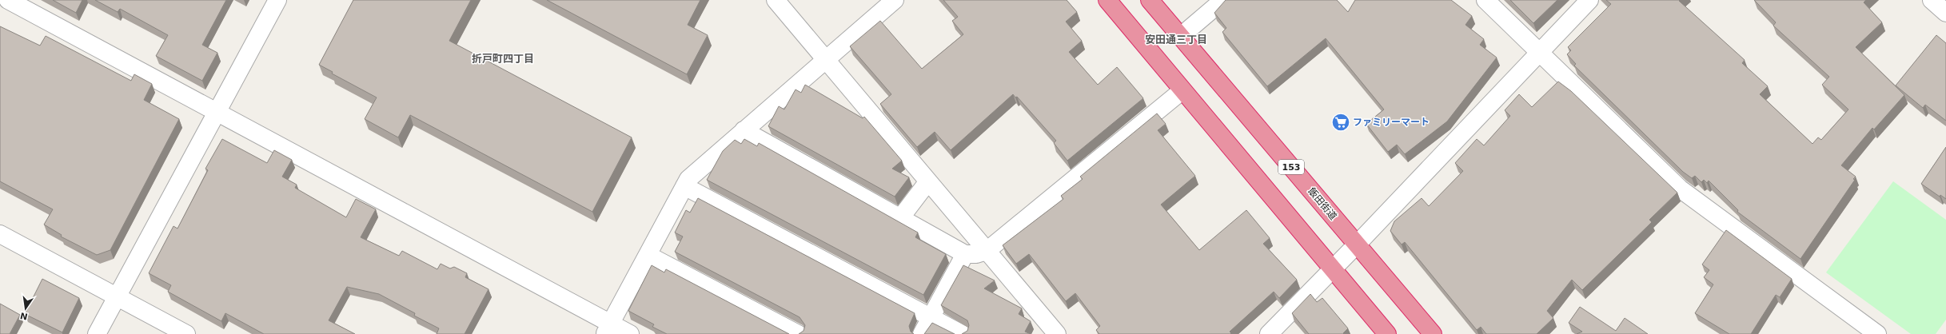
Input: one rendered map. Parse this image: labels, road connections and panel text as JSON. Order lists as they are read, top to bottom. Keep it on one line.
{"streets":{"highway":["153","飯田街道"]},"districts":["安田通三丁目","折戸町四丁目"],"places":{"supermarket":["ファミリーマート"]},"north":"bottom"}
